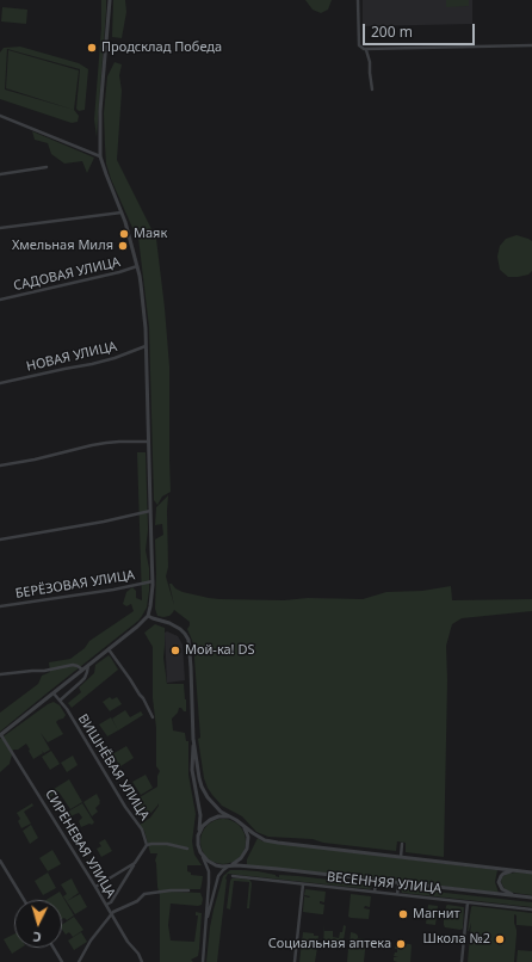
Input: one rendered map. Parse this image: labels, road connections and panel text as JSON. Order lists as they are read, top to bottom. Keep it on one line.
{"streets":{"street":["САДОВАЯ УЛИЦА","НОВАЯ УЛИЦА","БЕРЁЗОВАЯ УЛИЦА","ВИШНЁВАЯ УЛИЦА","СИРЕНЕВАЯ УЛИЦА","ВЕСЕННЯЯ УЛИЦА"]},"places":["Продсклад Победа","Маяк","Хмельная Миля","Мой-ка! DS","Магнит","Школа №2","Социальная аптека"],"scale_bar":"200 m","north":"bottom"}
